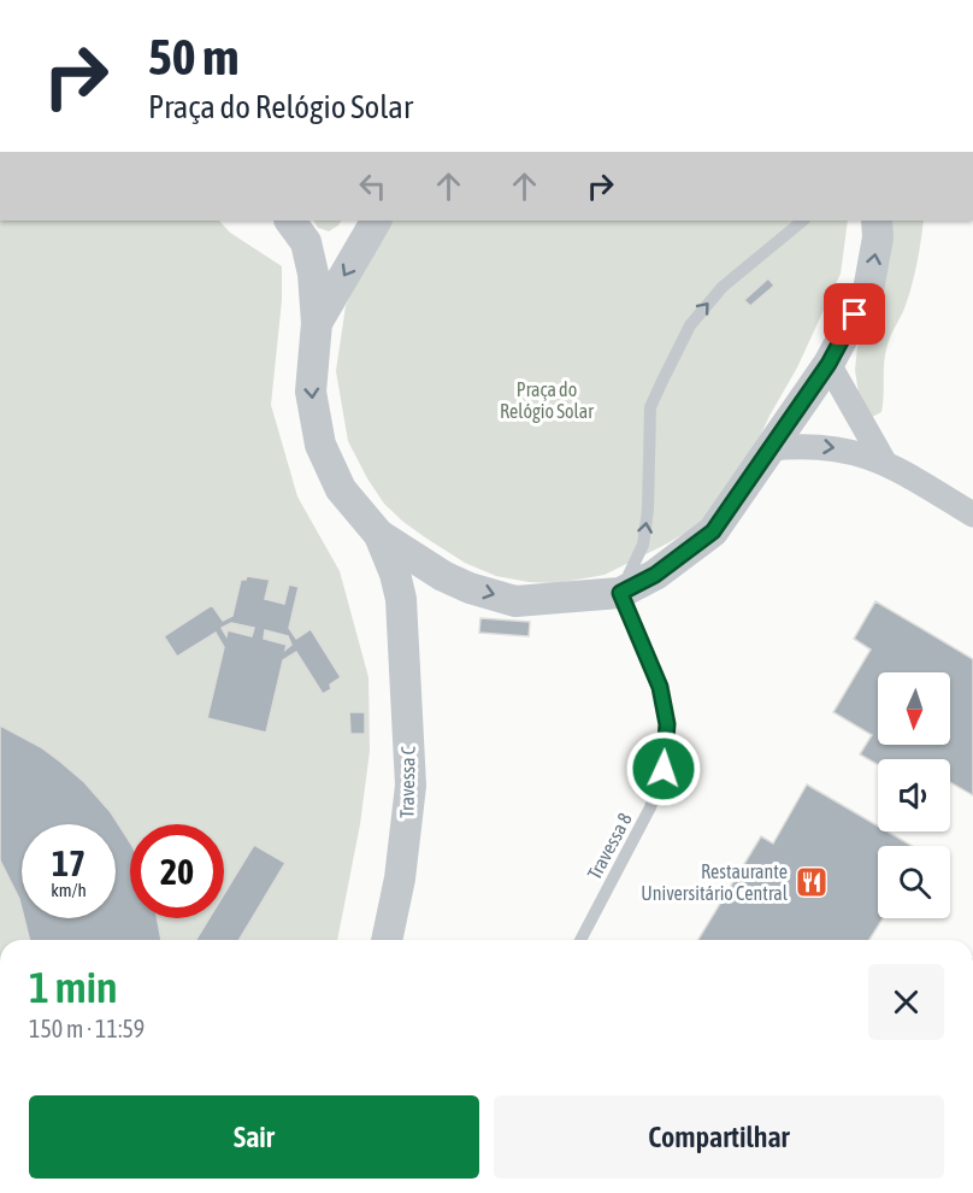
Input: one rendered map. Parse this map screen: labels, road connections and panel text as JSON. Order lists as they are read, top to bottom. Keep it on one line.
{"streets":{"street":["Travessa C"],"lane":["Travessa 8"]},"parks":["Praça do Relógio Solar"],"places":{"restaurant":["Restaurante Universitário Central"]},"north":"bottom","page":{"turn":["50 m","Praça do Relógio Solar"],"speed":"17 km/h","limit":"20","heading":["1 min","150 m · 11:59"],"buttons":["Sair","Compartilhar"]}}
